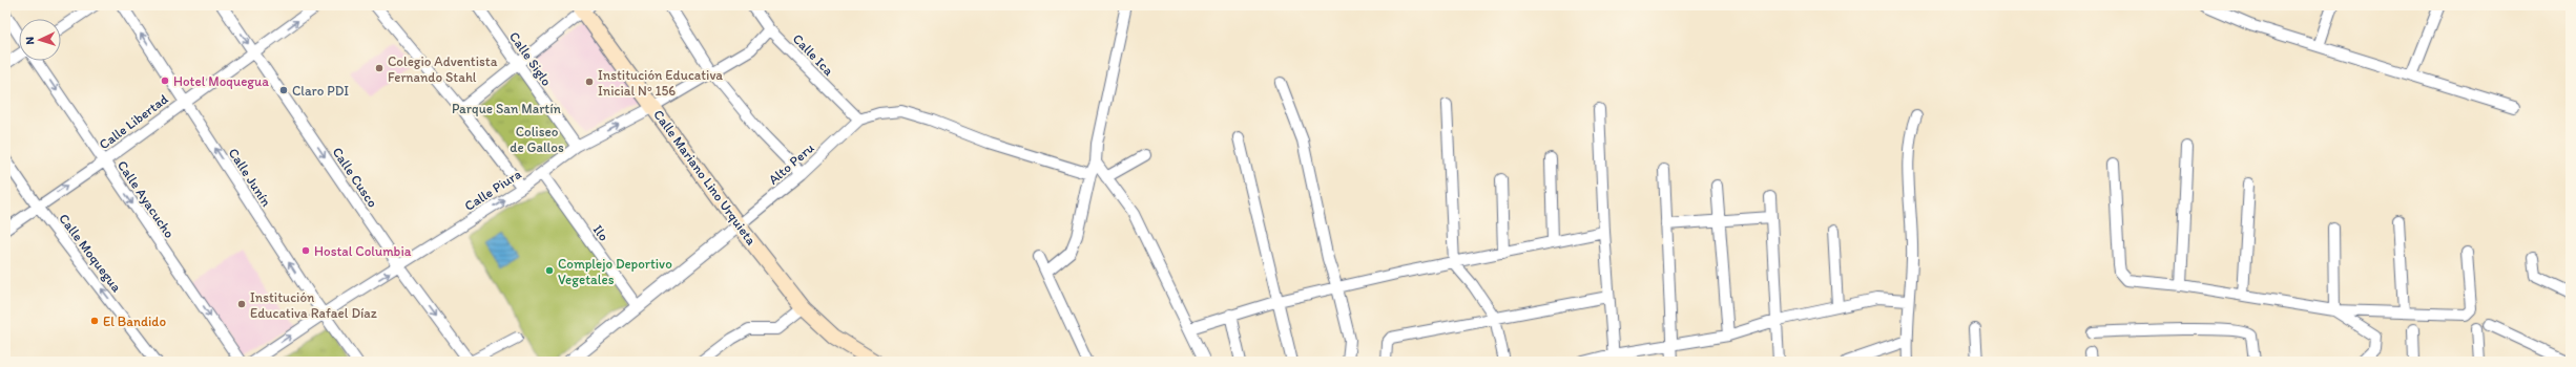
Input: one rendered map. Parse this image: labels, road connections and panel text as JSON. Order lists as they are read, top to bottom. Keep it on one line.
{"streets":{"main road":["Calle Mariano Lino Urquieta"],"street":["Calle Ica","Calle Siglo","Calle Libertad","Alto Peru","Calle Junín","Calle Cusco","Calle Piura","Calle Ayacucho","Ilo","Calle Moquegua"]},"crossings":[["Calle Ica","Alto Peru"],["Calle Ica","Calle Piura"],["Calle Siglo","Calle Piura"],["Calle Libertad","Calle Junín"],["Calle Libertad","Calle Cusco"],["Calle Libertad","Calle Ayacucho"],["Calle Libertad","Calle Moquegua"],["Alto Peru","Calle Mariano Lino Urquieta"],["Calle Junín","Calle Piura"],["Calle Cusco","Calle Piura"],["Calle Mariano Lino Urquieta","Calle Piura"],["Calle Piura","Ilo"]],"one_way":["Calle Libertad","Calle Junín","Calle Cusco","Calle Piura","Calle Ayacucho","Calle Moquegua"],"parks":["Parque San Martín","Coliseo de Gallos"],"places":["Colegio Adventista Fernando Stahl","Hotel Moquegua","Institución Educativa Inicial Nº 156","Claro PDI","Hostal Columbia","Complejo Deportivo Vegetales","Institución Educativa Rafael Díaz","El Bandido"],"north":"left"}
